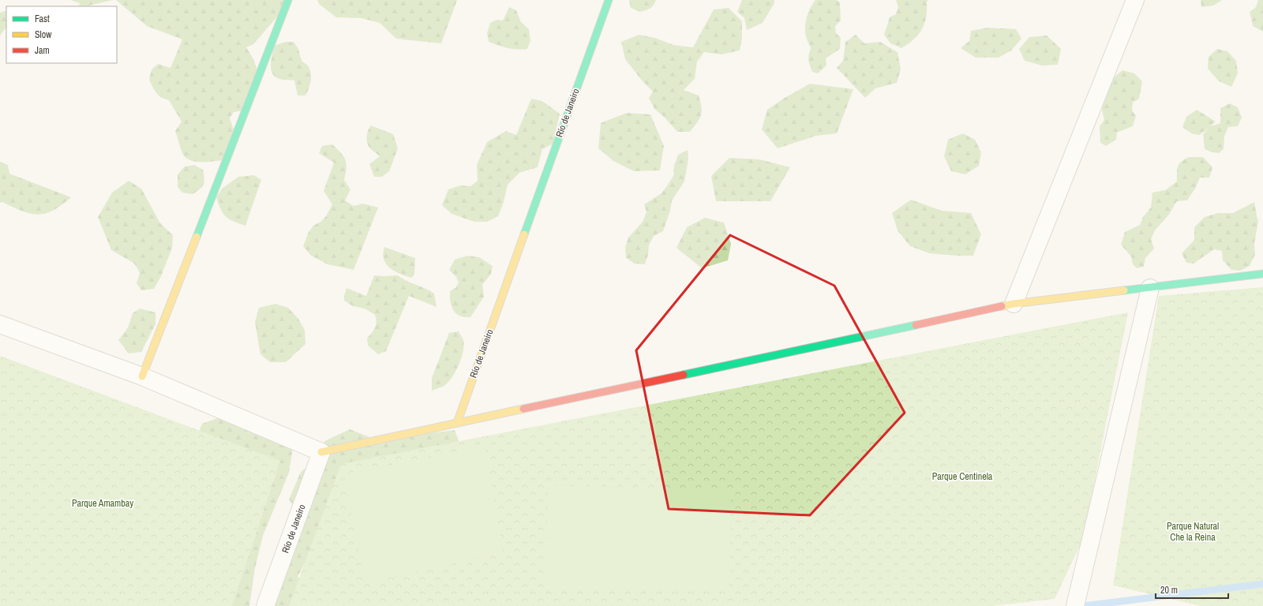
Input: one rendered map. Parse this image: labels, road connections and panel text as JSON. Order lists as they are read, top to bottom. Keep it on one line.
{"streets":{"street":["Río de Janeiro"]},"parks":["Parque Centinela","Parque Amambay","Parque Natural Che la Reina"],"legend":["Fast","Slow","Jam"],"scale_bar":"20 m"}
